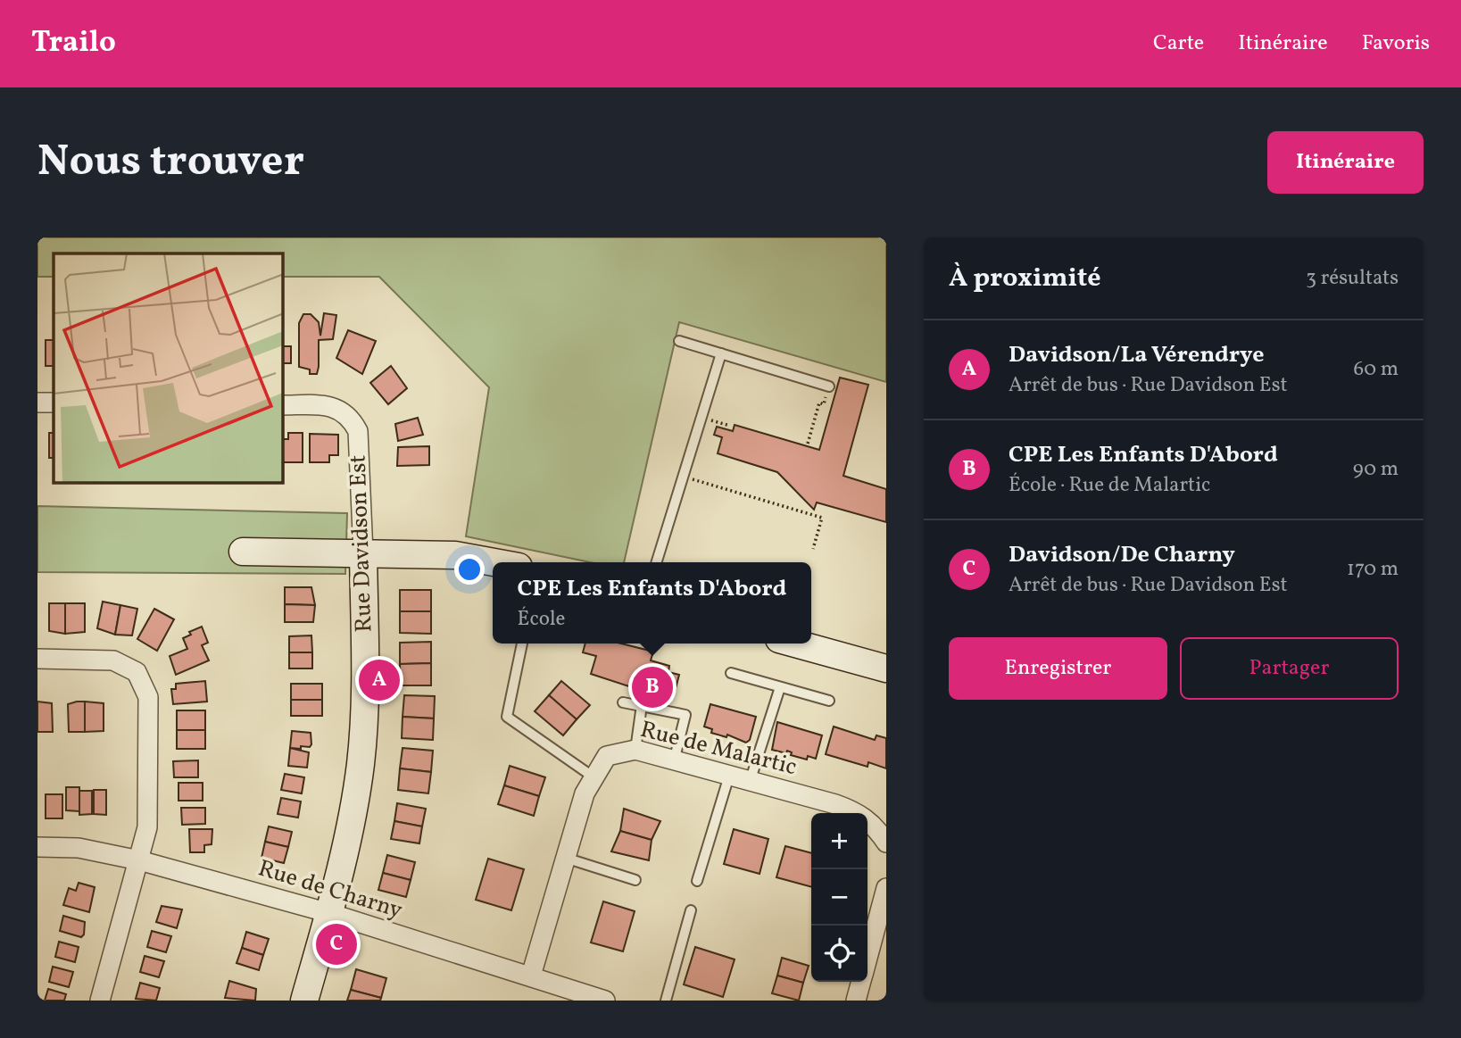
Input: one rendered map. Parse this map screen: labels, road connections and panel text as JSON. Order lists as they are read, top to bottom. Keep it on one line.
{"streets":{"street":["Rue Davidson Est","Rue de Malartic","Rue de Charny"]},"crossings":[["Rue Davidson Est","Rue de Charny"],["Rue de Malartic","Rue de Charny"]],"page":{"header":"Trailo","nav":["Carte","Itinéraire","Favoris"],"buttons":["Itinéraire",["Enregistrer","Partager"]],"title":"Nous trouver","heading":["À proximité","3 résultats"],"list":[{"mark":"A","name":"Davidson/La Vérendrye","note":"Arrêt de bus · Rue Davidson Est","value":"60 m"},{"mark":"B","name":"CPE Les Enfants D'Abord","note":"École · Rue de Malartic","value":"90 m"},{"mark":"C","name":"Davidson/De Charny","note":"Arrêt de bus · Rue Davidson Est","value":"170 m"}],"popup":["CPE Les Enfants D'Abord","École"],"pins":["A","B","C"],"map_buttons":["+","−"]}}
